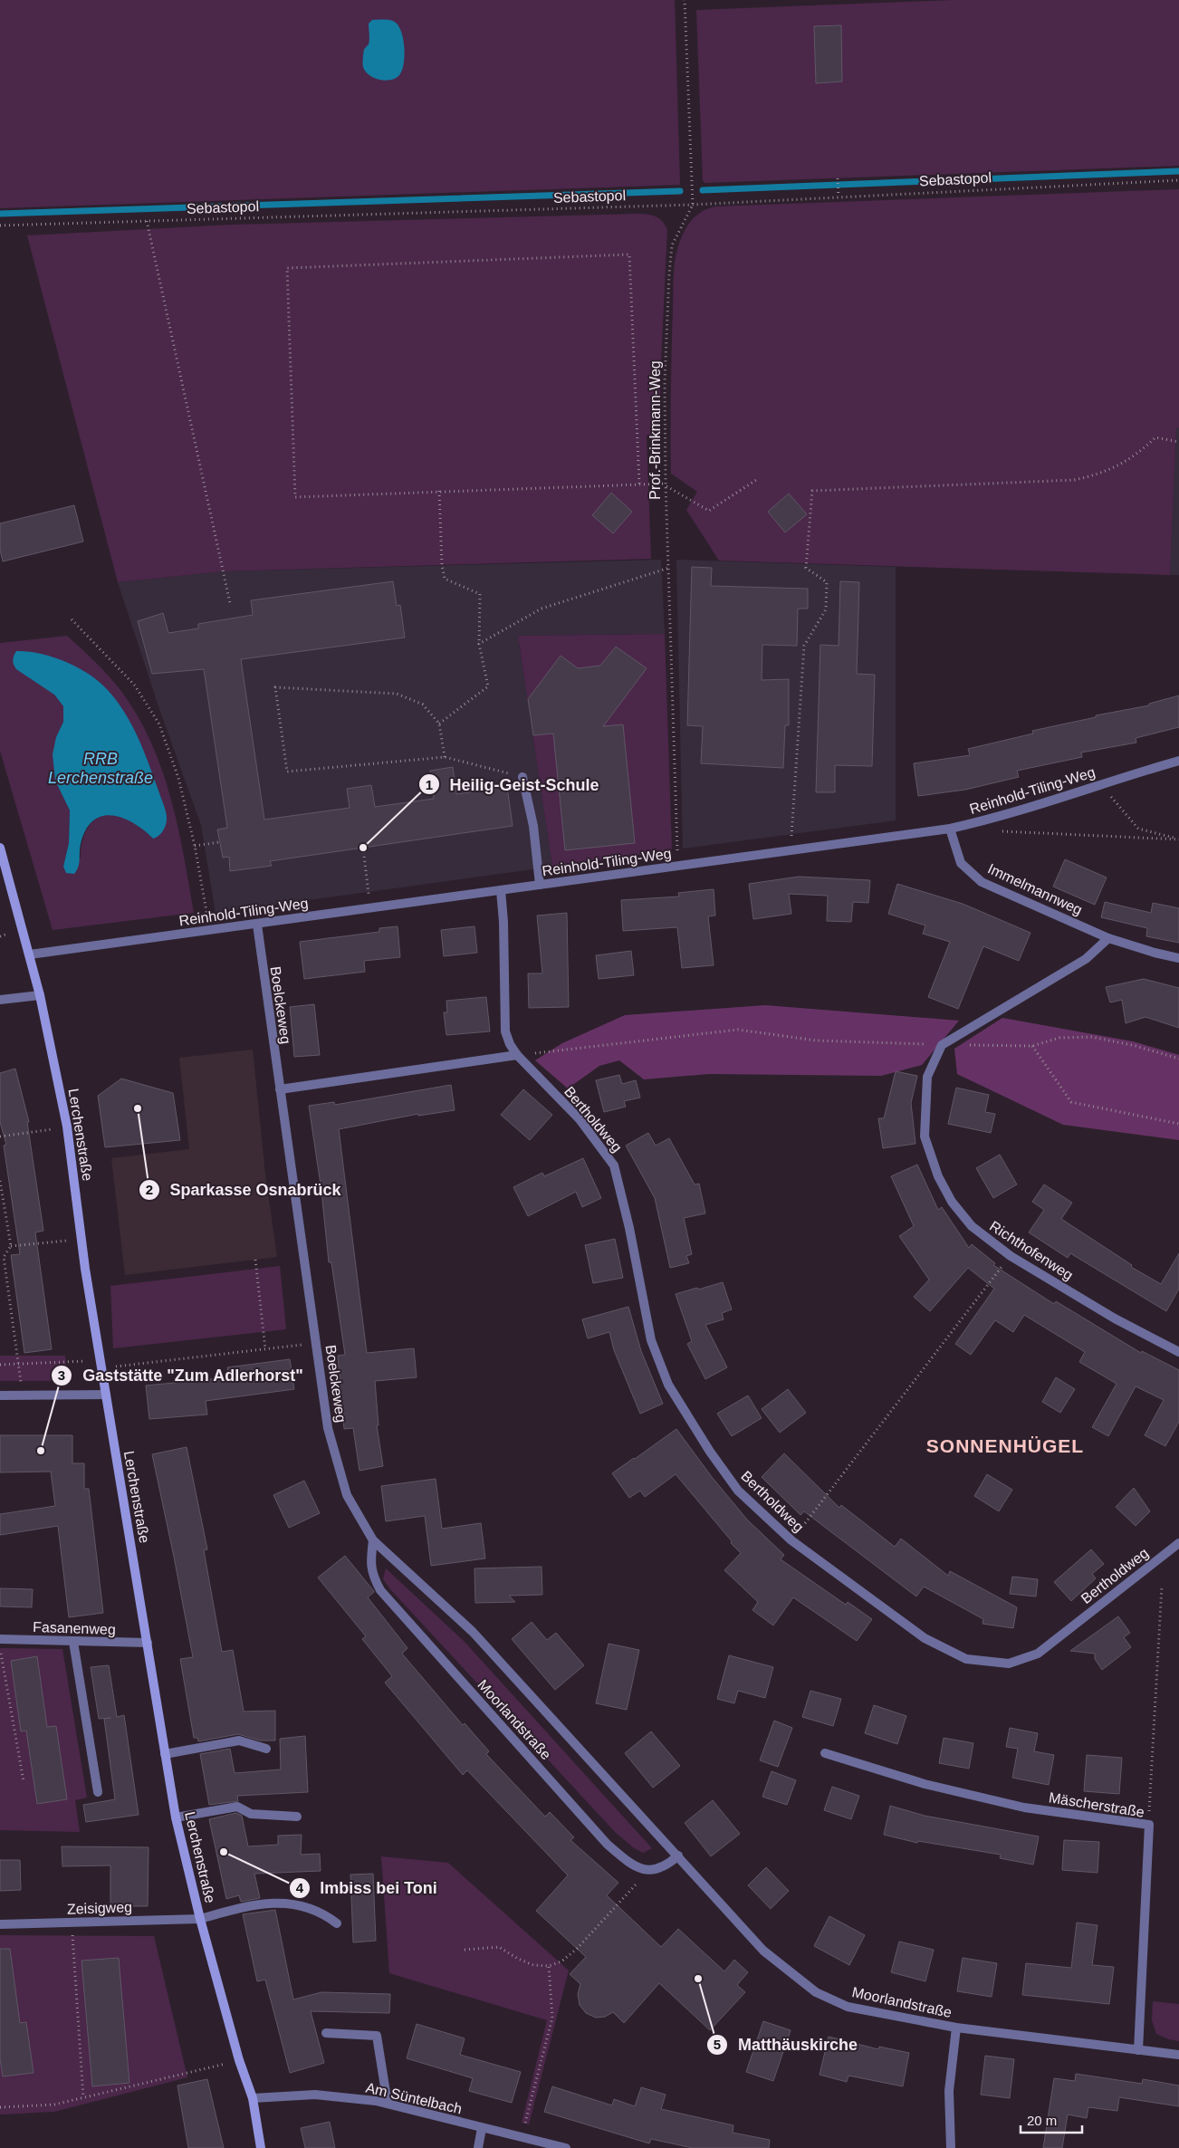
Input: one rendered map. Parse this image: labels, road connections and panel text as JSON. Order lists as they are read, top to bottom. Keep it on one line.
{"streets":{"street":["Reinhold-Tiling-Weg","Immelmannweg","Boelckeweg","Bertholdweg","Lerchenstraße","Richthofenweg","Fasanenweg","Moorlandstraße","Mäscherstraße","Zeisigweg","Am Süntelbach"],"path":["Sebastopol","Prof.-Brinkmann-Weg"]},"crossings":[["Sebastopol","Prof.-Brinkmann-Weg"],["Prof.-Brinkmann-Weg","Reinhold-Tiling-Weg"],["Reinhold-Tiling-Weg","Immelmannweg"],["Reinhold-Tiling-Weg","Boelckeweg"],["Reinhold-Tiling-Weg","Bertholdweg"],["Reinhold-Tiling-Weg","Lerchenstraße"],["Boelckeweg","Moorlandstraße"],["Lerchenstraße","Fasanenweg"],["Lerchenstraße","Zeisigweg"],["Lerchenstraße","Am Süntelbach"],["Moorlandstraße","Mäscherstraße"]],"districts":["SONNENHÜGEL"],"water":["RRB Lerchenstraße"],"places":["Heilig-Geist-Schule","Sparkasse Osnabrück","Gaststätte \"Zum Adlerhorst\"","Imbiss bei Toni","Matthäuskirche"],"scale_bar":"20 m"}
